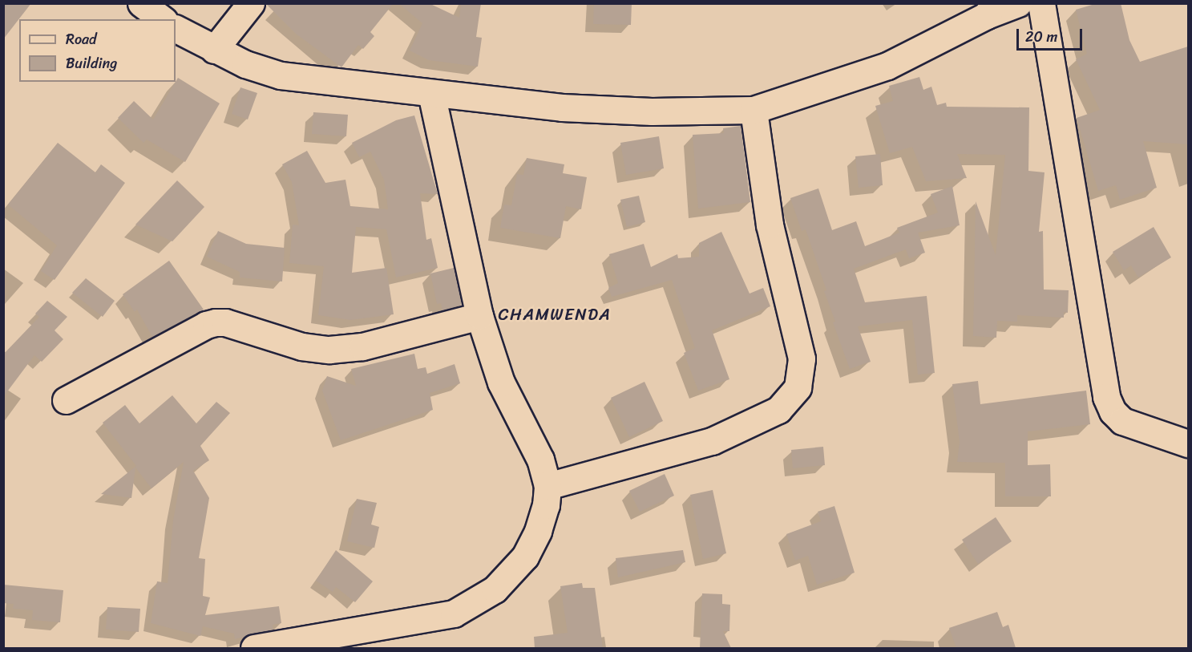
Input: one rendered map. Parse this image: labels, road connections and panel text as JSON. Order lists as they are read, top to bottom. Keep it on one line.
{"districts":["CHAMWENDA"],"legend":["Road","Building"],"scale_bar":"20 m"}
